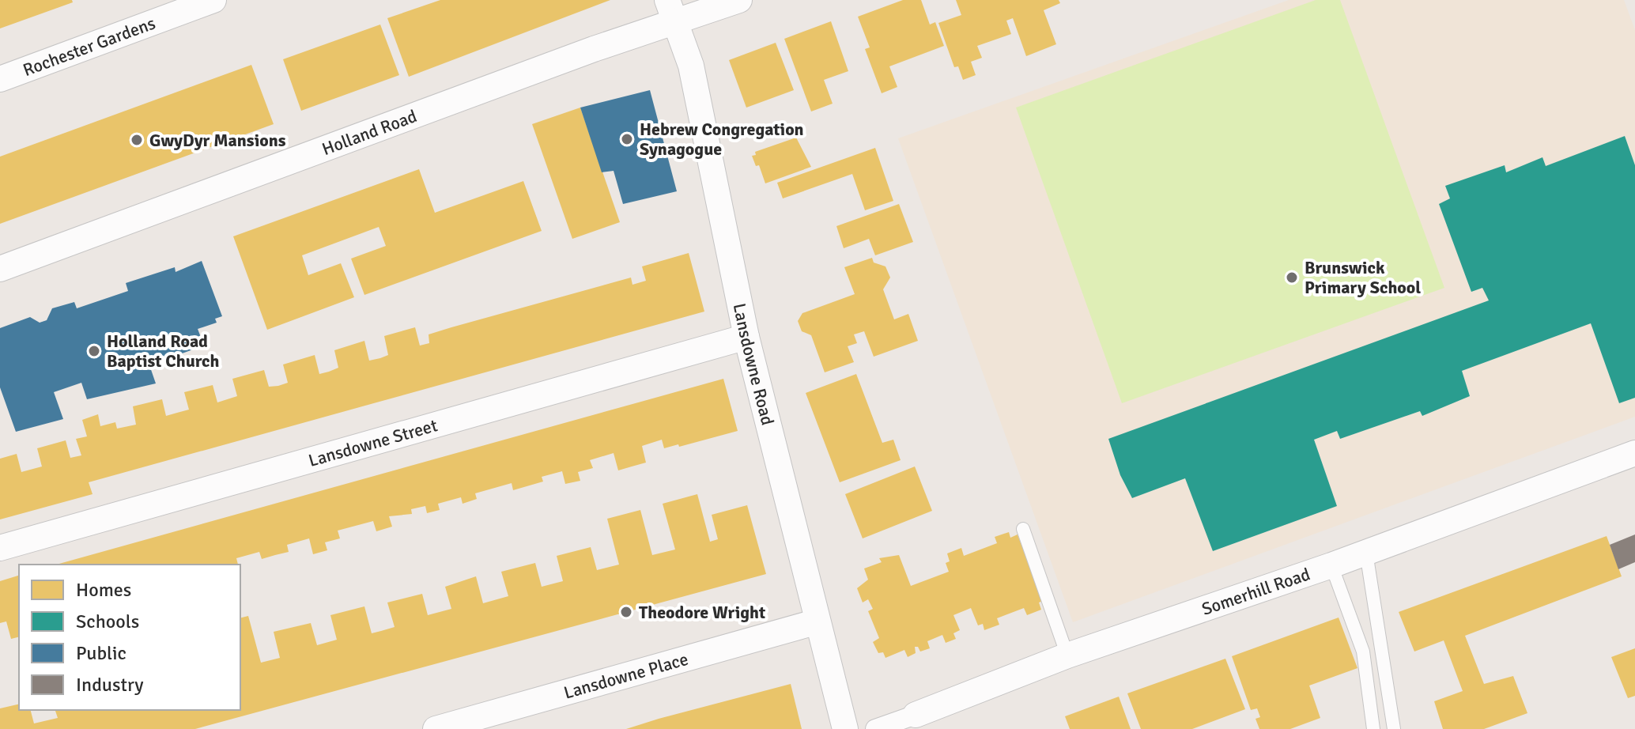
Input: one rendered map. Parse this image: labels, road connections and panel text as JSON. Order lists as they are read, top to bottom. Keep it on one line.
{"streets":{"street":["Rochester Gardens","Holland Road","Lansdowne Road","Lansdowne Street","Somerhill Road","Lansdowne Place"]},"crossings":[["Holland Road","Lansdowne Road"],["Lansdowne Road","Lansdowne Street"],["Lansdowne Road","Lansdowne Place"]],"places":["Hebrew Congregation Synagogue","GwyDyr Mansions","Brunswick Primary School","Holland Road Baptist Church","Theodore Wright"],"legend":["Homes","Schools","Public","Industry"]}
